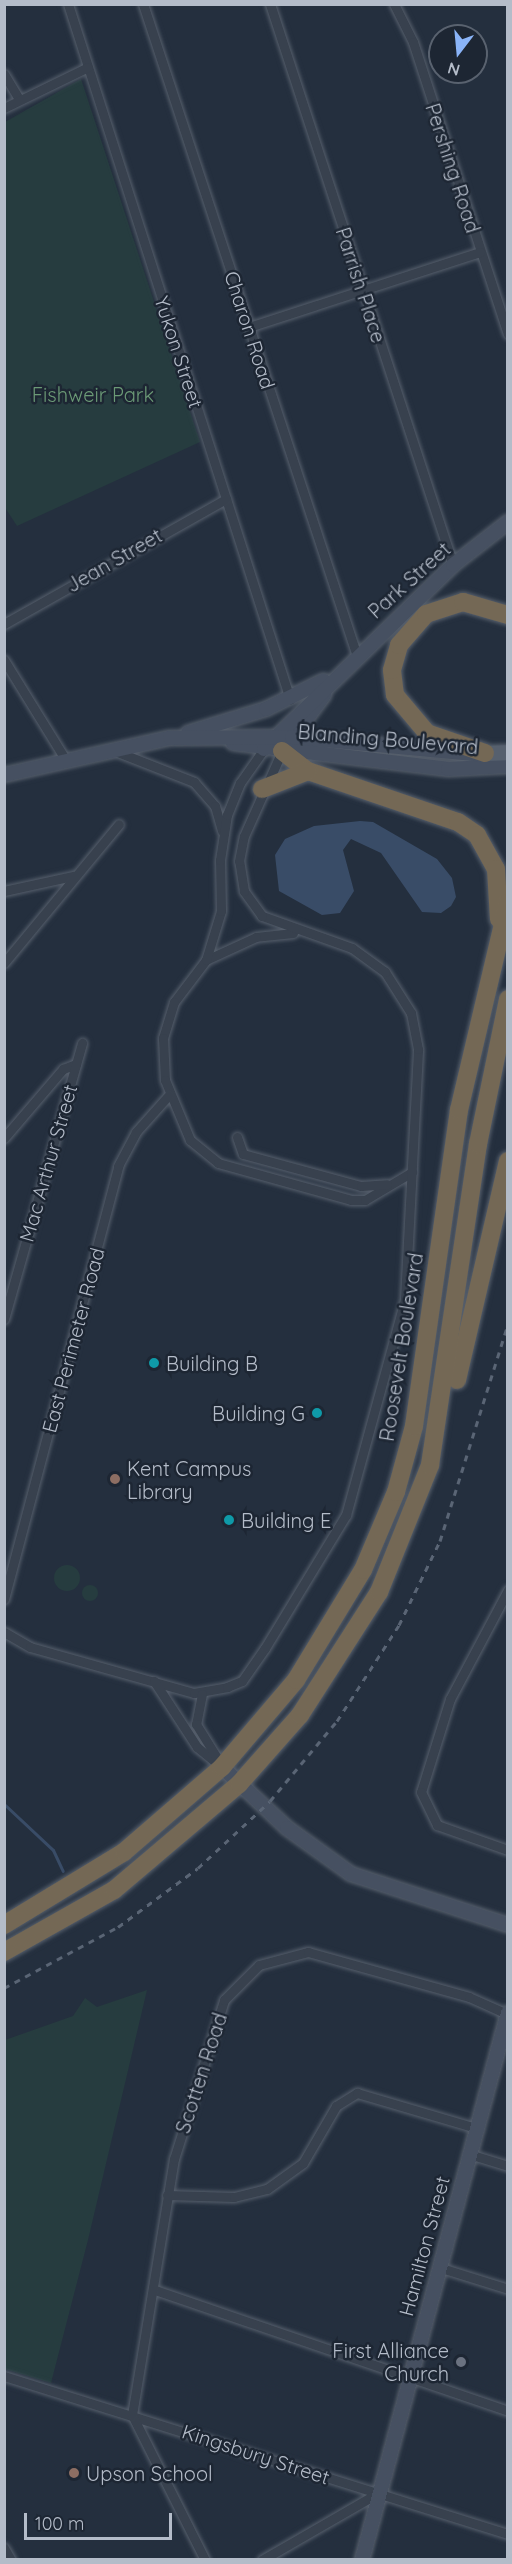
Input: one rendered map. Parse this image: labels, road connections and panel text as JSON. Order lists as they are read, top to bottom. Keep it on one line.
{"streets":{"highway":["Roosevelt Boulevard"],"main road":["Blanding Boulevard"],"street":["Pershing Road","Parrish Place","Charon Road","Yukon Street","Jean Street","Park Street","Mac Arthur Street","East Perimeter Road","Scotten Road","Hamilton Street","Kingsbury Street"]},"crossings":[["Parrish Place","Park Street"],["Charon Road","Park Street"],["Yukon Street","Jean Street"],["Park Street","Blanding Boulevard"],["Scotten Road","Hamilton Street"],["Scotten Road","Kingsbury Street"],["Hamilton Street","Kingsbury Street"]],"parks":["Fishweir Park"],"places":["Building B","Building G","Kent Campus Library","Building E","First Alliance Church","Upson School"],"scale_bar":"100 m","north":"bottom"}
